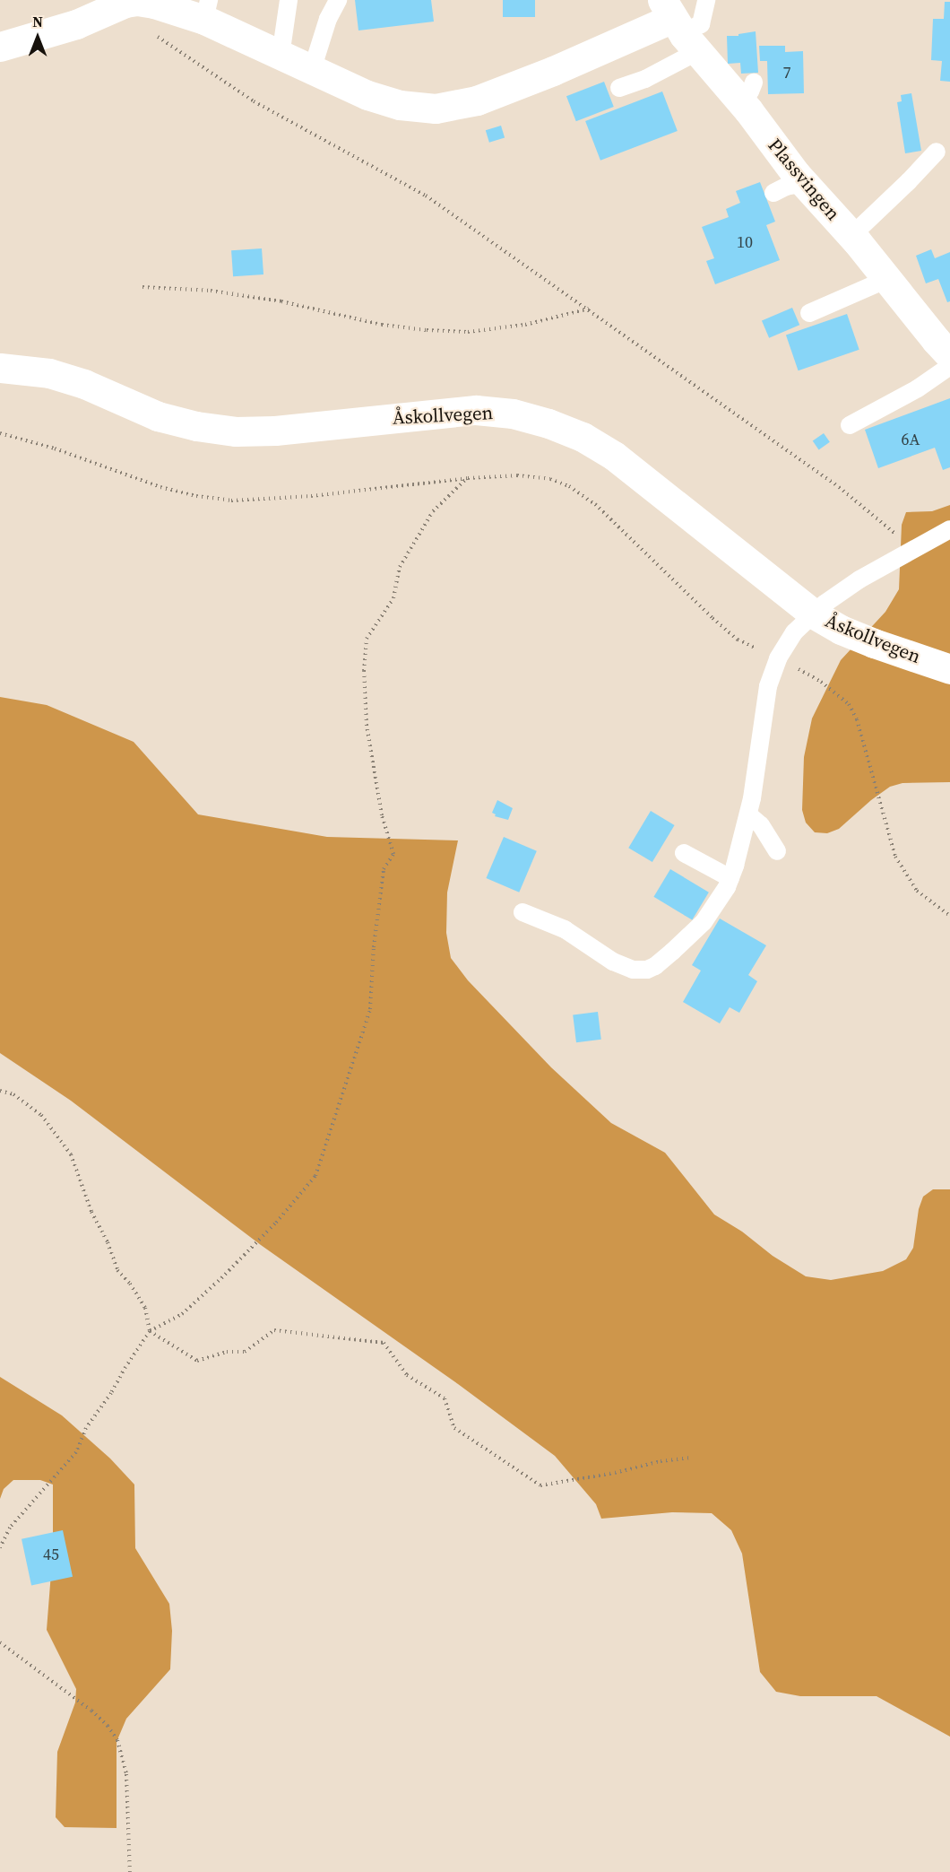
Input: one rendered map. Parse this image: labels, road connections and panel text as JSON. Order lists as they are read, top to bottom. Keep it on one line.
{"streets":{"street":["Plassvingen","Åskollvegen"]},"house_numbers":["7","10","6A","45"],"north":"top"}
